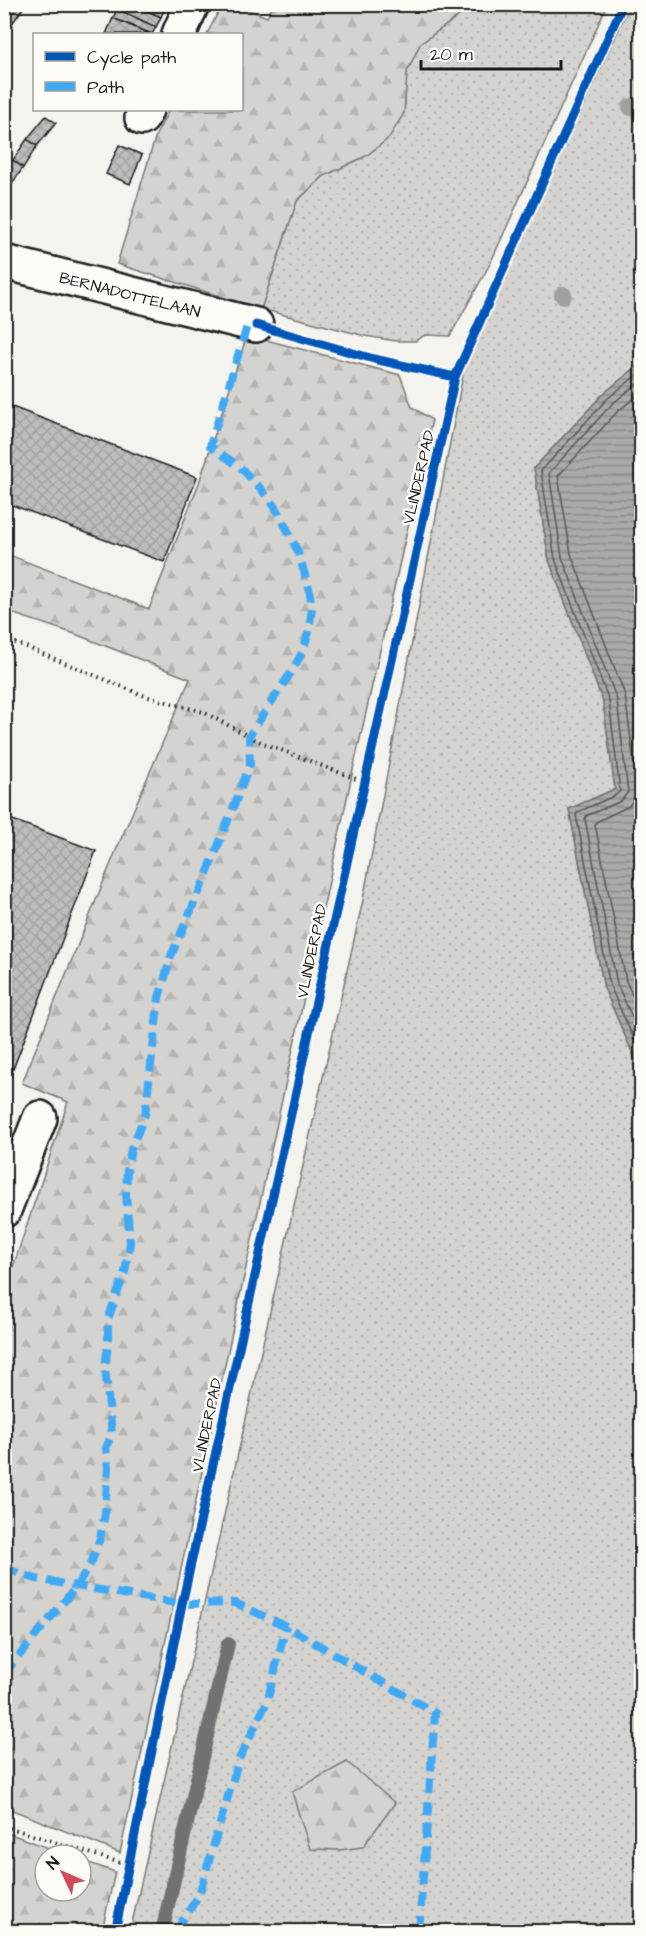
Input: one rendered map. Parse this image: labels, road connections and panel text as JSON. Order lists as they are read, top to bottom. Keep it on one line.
{"streets":{"street":["BERNADOTTELAAN"],"cycle path":["VLINDERPAD"]},"legend":["Cycle path","Path"],"scale_bar":"20 m","north":"top left"}
